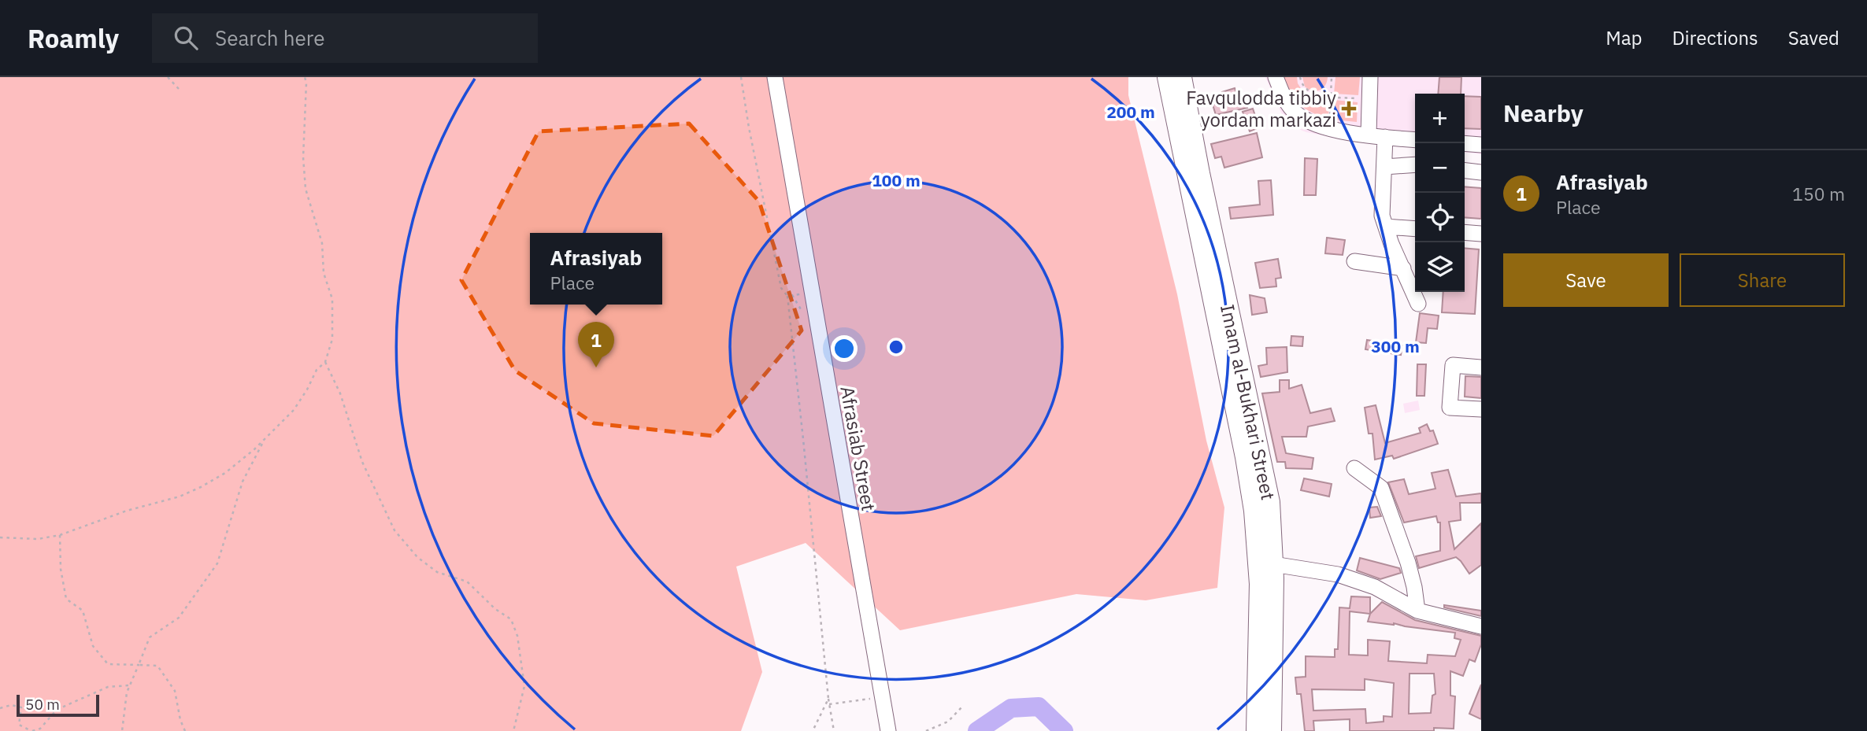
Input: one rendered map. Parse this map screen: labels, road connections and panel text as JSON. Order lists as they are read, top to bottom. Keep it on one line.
{"streets":{"main road":["Imam al-Bukhari Street"],"street":["Afrasiab Street"]},"places":{"health":["Favqulodda tibbiy yordam markazi"]},"scale_bar":"50 m","page":{"header":"Roamly","search":"Search here","nav":["Map","Directions","Saved"],"heading":"Nearby","map_buttons":["+","−"],"list":[{"mark":"1","name":"Afrasiyab","note":"Place","value":"150 m"}],"popup":["Afrasiyab","Place"],"buttons":["Save","Share"],"pins":"1","scale":"50 m"},"rings":["200 m","100 m","300 m"]}
